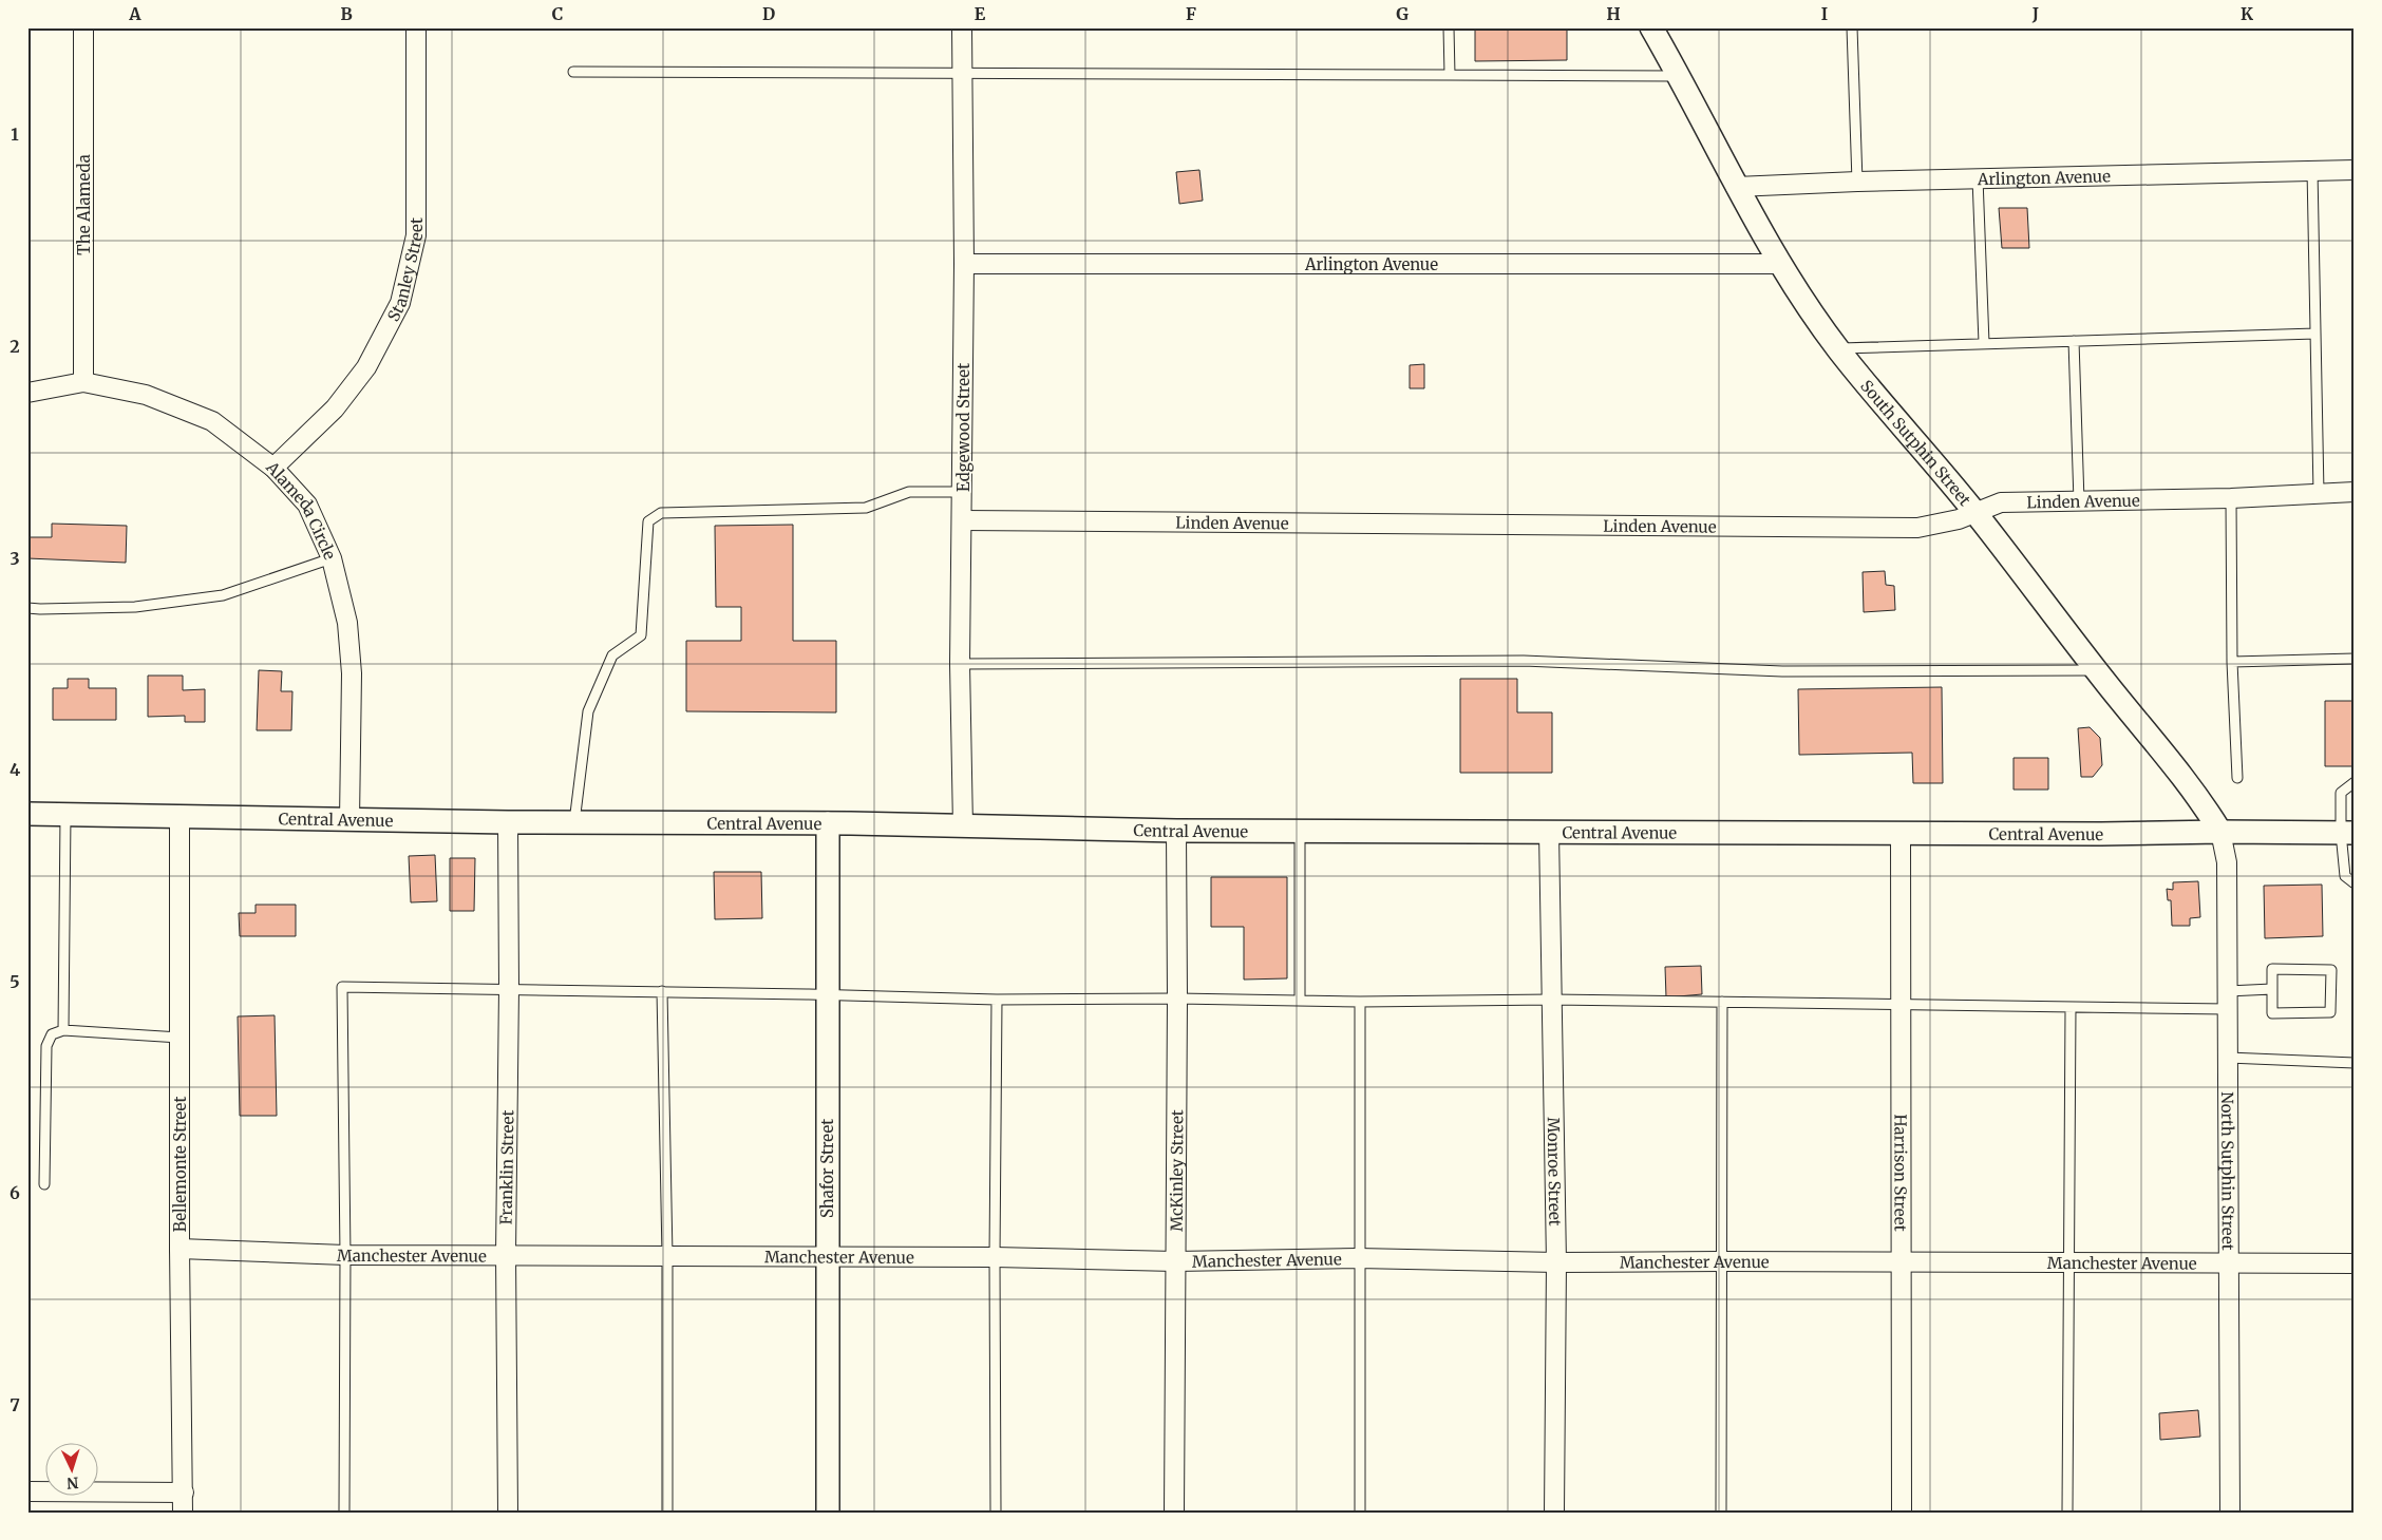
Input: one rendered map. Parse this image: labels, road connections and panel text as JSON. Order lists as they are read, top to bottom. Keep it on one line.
{"streets":{"street":["Arlington Avenue","The Alameda","Stanley Street","Edgewood Street","South Sutphin Street","Linden Avenue","Alameda Circle","Central Avenue","Bellemonte Street","Franklin Street","Shafor Street","McKinley Street","Monroe Street","North Sutphin Street","Harrison Street","Manchester Avenue"]},"crossings":[["Arlington Avenue","Edgewood Street"],["Arlington Avenue","South Sutphin Street"],["The Alameda","Alameda Circle"],["Stanley Street","Alameda Circle"],["Edgewood Street","Linden Avenue"],["Edgewood Street","Central Avenue"],["South Sutphin Street","Linden Avenue"],["South Sutphin Street","Central Avenue"],["South Sutphin Street","North Sutphin Street"],["Alameda Circle","Central Avenue"],["Central Avenue","Bellemonte Street"],["Central Avenue","Franklin Street"],["Central Avenue","Shafor Street"],["Central Avenue","McKinley Street"],["Central Avenue","Monroe Street"],["Central Avenue","North Sutphin Street"],["Central Avenue","Harrison Street"],["Bellemonte Street","Manchester Avenue"],["Franklin Street","Manchester Avenue"],["Shafor Street","Manchester Avenue"],["McKinley Street","Manchester Avenue"],["Monroe Street","Manchester Avenue"],["North Sutphin Street","Manchester Avenue"],["Harrison Street","Manchester Avenue"]],"north":"bottom","grid":{"columns":["A","B","C","D","E","F","G","H","I","J","K"],"rows":["1","2","3","4","5","6","7"]}}
